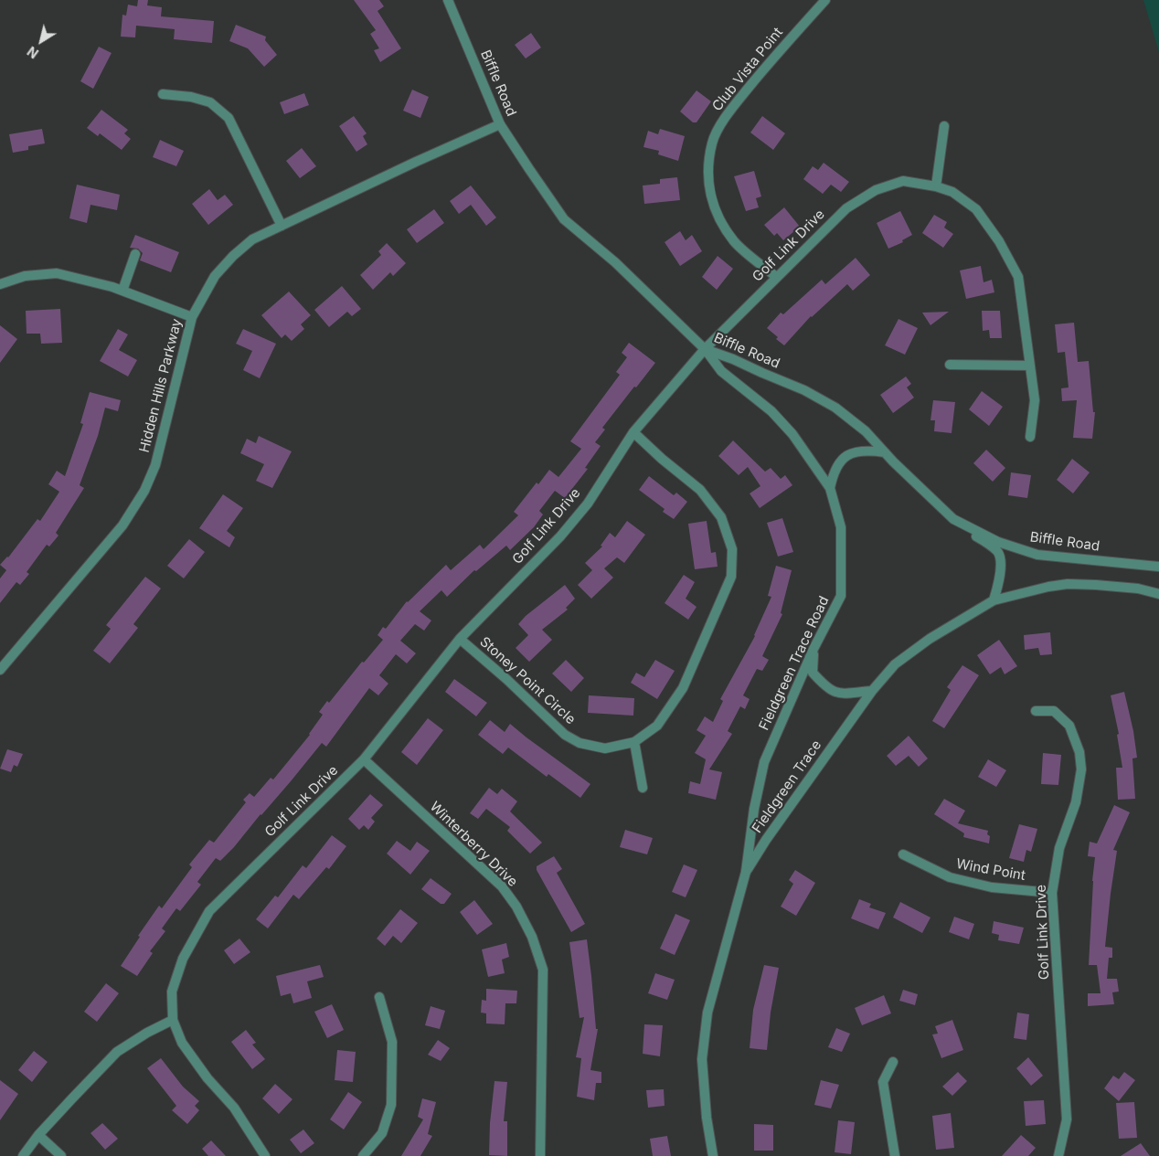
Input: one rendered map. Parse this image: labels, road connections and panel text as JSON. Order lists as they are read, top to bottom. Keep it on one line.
{"streets":{"street":["Club Vista Point","Biffle Road","Golf Link Drive","Hidden Hills Parkway","Fieldgreen Trace Road","Stoney Point Circle","Fieldgreen Trace","Winterberry Drive","Wind Point"]},"crossings":[["Club Vista Point","Golf Link Drive"],["Biffle Road","Golf Link Drive"],["Biffle Road","Hidden Hills Parkway"],["Biffle Road","Fieldgreen Trace Road"],["Golf Link Drive","Fieldgreen Trace Road"],["Golf Link Drive","Stoney Point Circle"],["Golf Link Drive","Winterberry Drive"],["Golf Link Drive","Wind Point"],["Fieldgreen Trace Road","Fieldgreen Trace"]],"north":"bottom left"}
